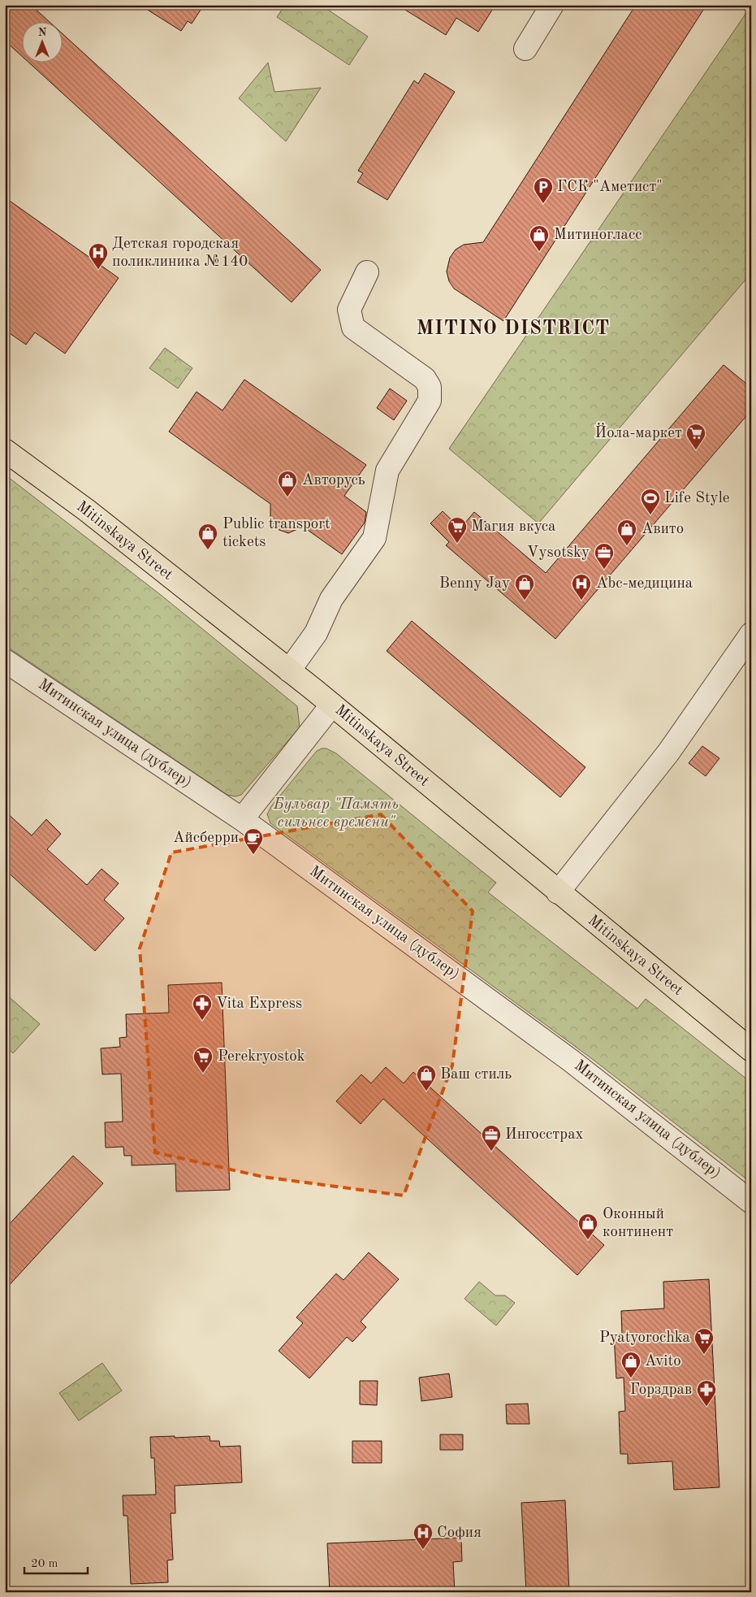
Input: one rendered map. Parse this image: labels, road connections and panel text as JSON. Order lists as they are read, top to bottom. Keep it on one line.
{"streets":{"main road":["Mitinskaya Street"],"street":["Митинская улица (дублер)"]},"districts":["MITINO DISTRICT"],"parks":["Бульвар \"Память сильнее времени\""],"places":{"parking":["ГСК \"Аметист\""],"shop":["Митиногласс","Авторусь","Авито","Public transport tickets","Benny Jay","Ваш стиль","Оконный континент","Avito"],"hospital":["Детская городская поликлиника №140","Abc-медицина","София"],"supermarket":["Йола-маркет","Магия вкуса","Perekryostok","Pyatyorochka"],"sports":["Life Style"],"office":["Vysotsky","Ингосстрах"],"cafe":["Айсберри"],"pharmacy":["Vita Express","Горздрав"]},"scale_bar":"20 m","north":"top"}
